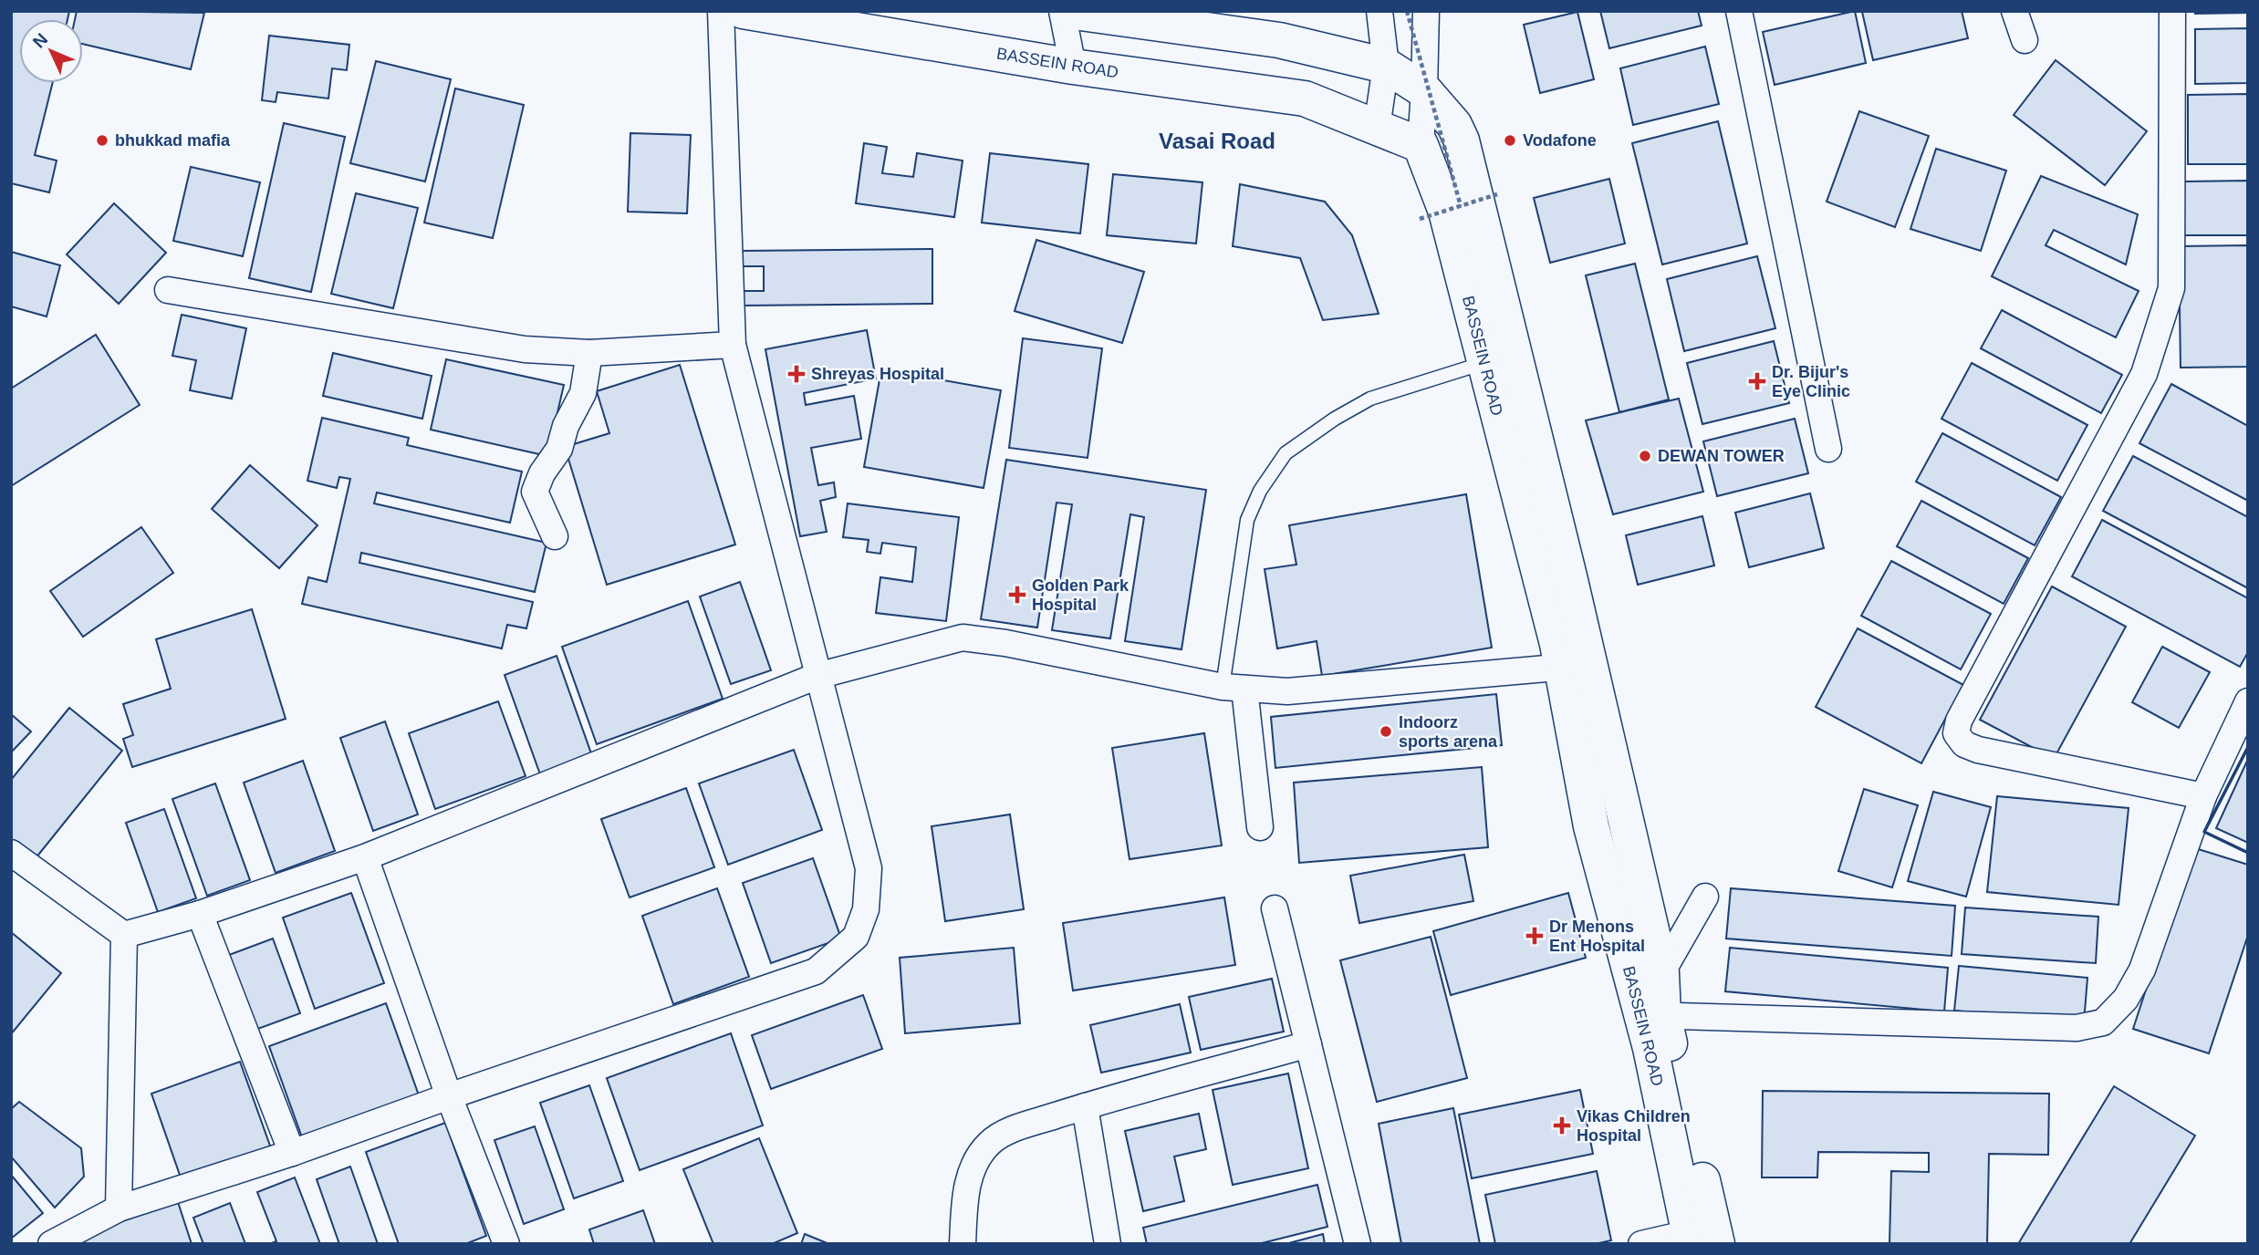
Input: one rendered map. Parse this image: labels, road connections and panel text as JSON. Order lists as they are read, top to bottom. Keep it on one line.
{"streets":{"main road":["BASSEIN ROAD"]},"districts":["Vasai Road"],"places":{"other":["bhukkad mafia","Vodafone","DEWAN TOWER","Indoorz sports arena"],"health":["Shreyas Hospital","Dr. Bijur's Eye Clinic","Golden Park Hospital","Dr Menons Ent Hospital","Vikas Children Hospital"]},"north":"top left"}
